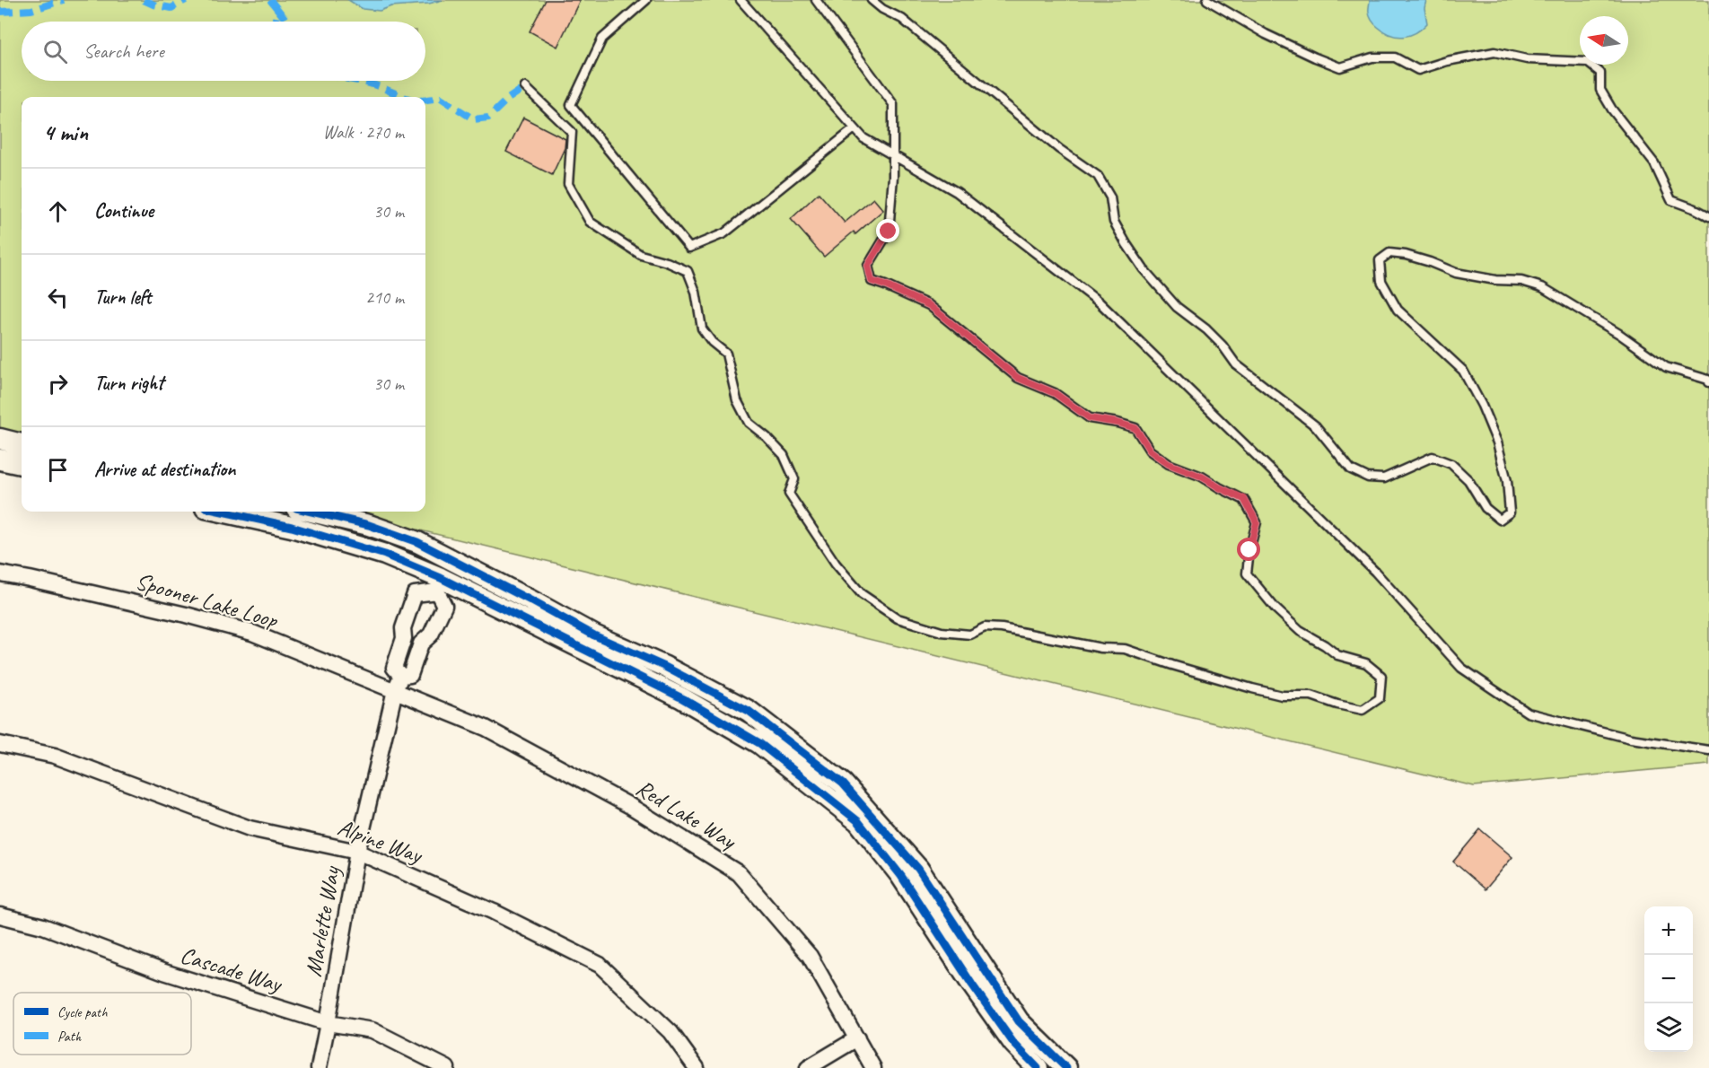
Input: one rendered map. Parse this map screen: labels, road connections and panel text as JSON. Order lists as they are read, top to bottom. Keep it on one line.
{"streets":{"street":["Spooner Lake Loop","Red Lake Way","Alpine Way","Marlette Way","Cascade Way"]},"crossings":[["Spooner Lake Loop","Red Lake Way"],["Spooner Lake Loop","Marlette Way"],["Red Lake Way","Marlette Way"],["Alpine Way","Marlette Way"],["Marlette Way","Cascade Way"]],"legend":["Cycle path","Path"],"north":"left","page":{"search":"Search here","heading":["4 min","Walk · 270 m"],"list":[["Continue","30 m"],["Turn left","210 m"],["Turn right","30 m"],"Arrive at destination"],"map_buttons":["+","−"]}}
